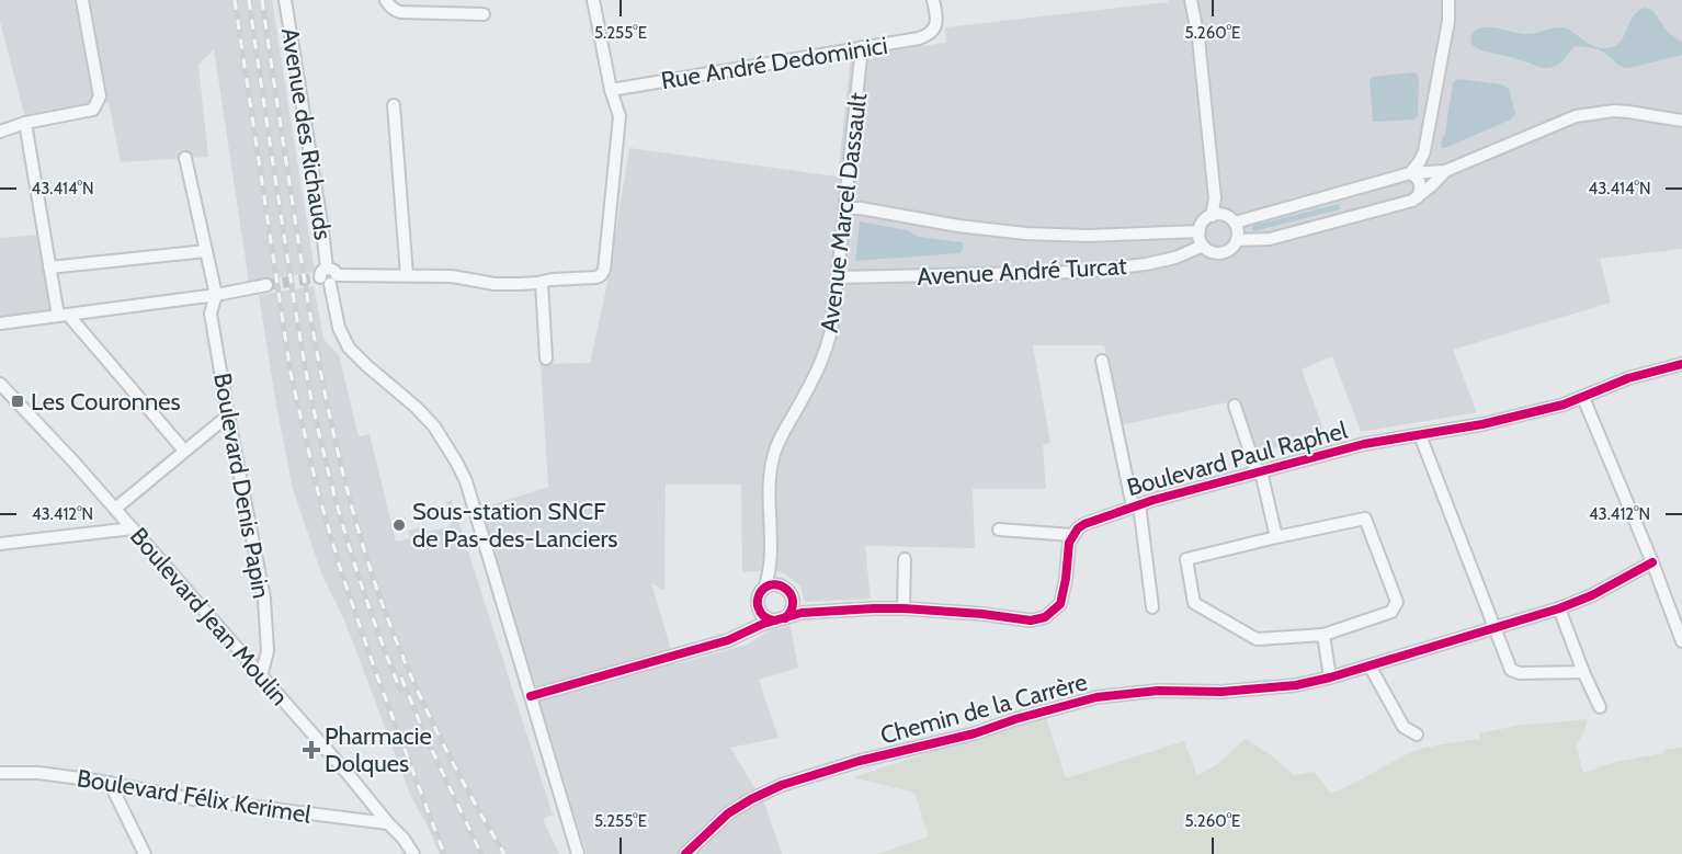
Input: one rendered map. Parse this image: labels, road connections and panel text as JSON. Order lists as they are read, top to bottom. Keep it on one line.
{"streets":{"street":["Rue André Dedominici","Avenue des Richauds","Avenue Marcel Dassault","Avenue André Turcat","Boulevard Paul Raphel","Boulevard Denis Papin","Boulevard Jean Moulin","Chemin de la Carrère","Boulevard Félix Kerimel"]},"crossings":[["Rue André Dedominici","Avenue Marcel Dassault"],["Avenue Marcel Dassault","Avenue André Turcat"],["Boulevard Denis Papin","Boulevard Jean Moulin"],["Boulevard Jean Moulin","Boulevard Félix Kerimel"]],"places":{"transit":["Les Couronnes"],"other":["Sous-station SNCF de Pas-des-Lanciers"],"health":["Pharmacie Dolques"]},"coordinates":["5.255°E","5.260°E","43.414°N","43.412°N"]}
